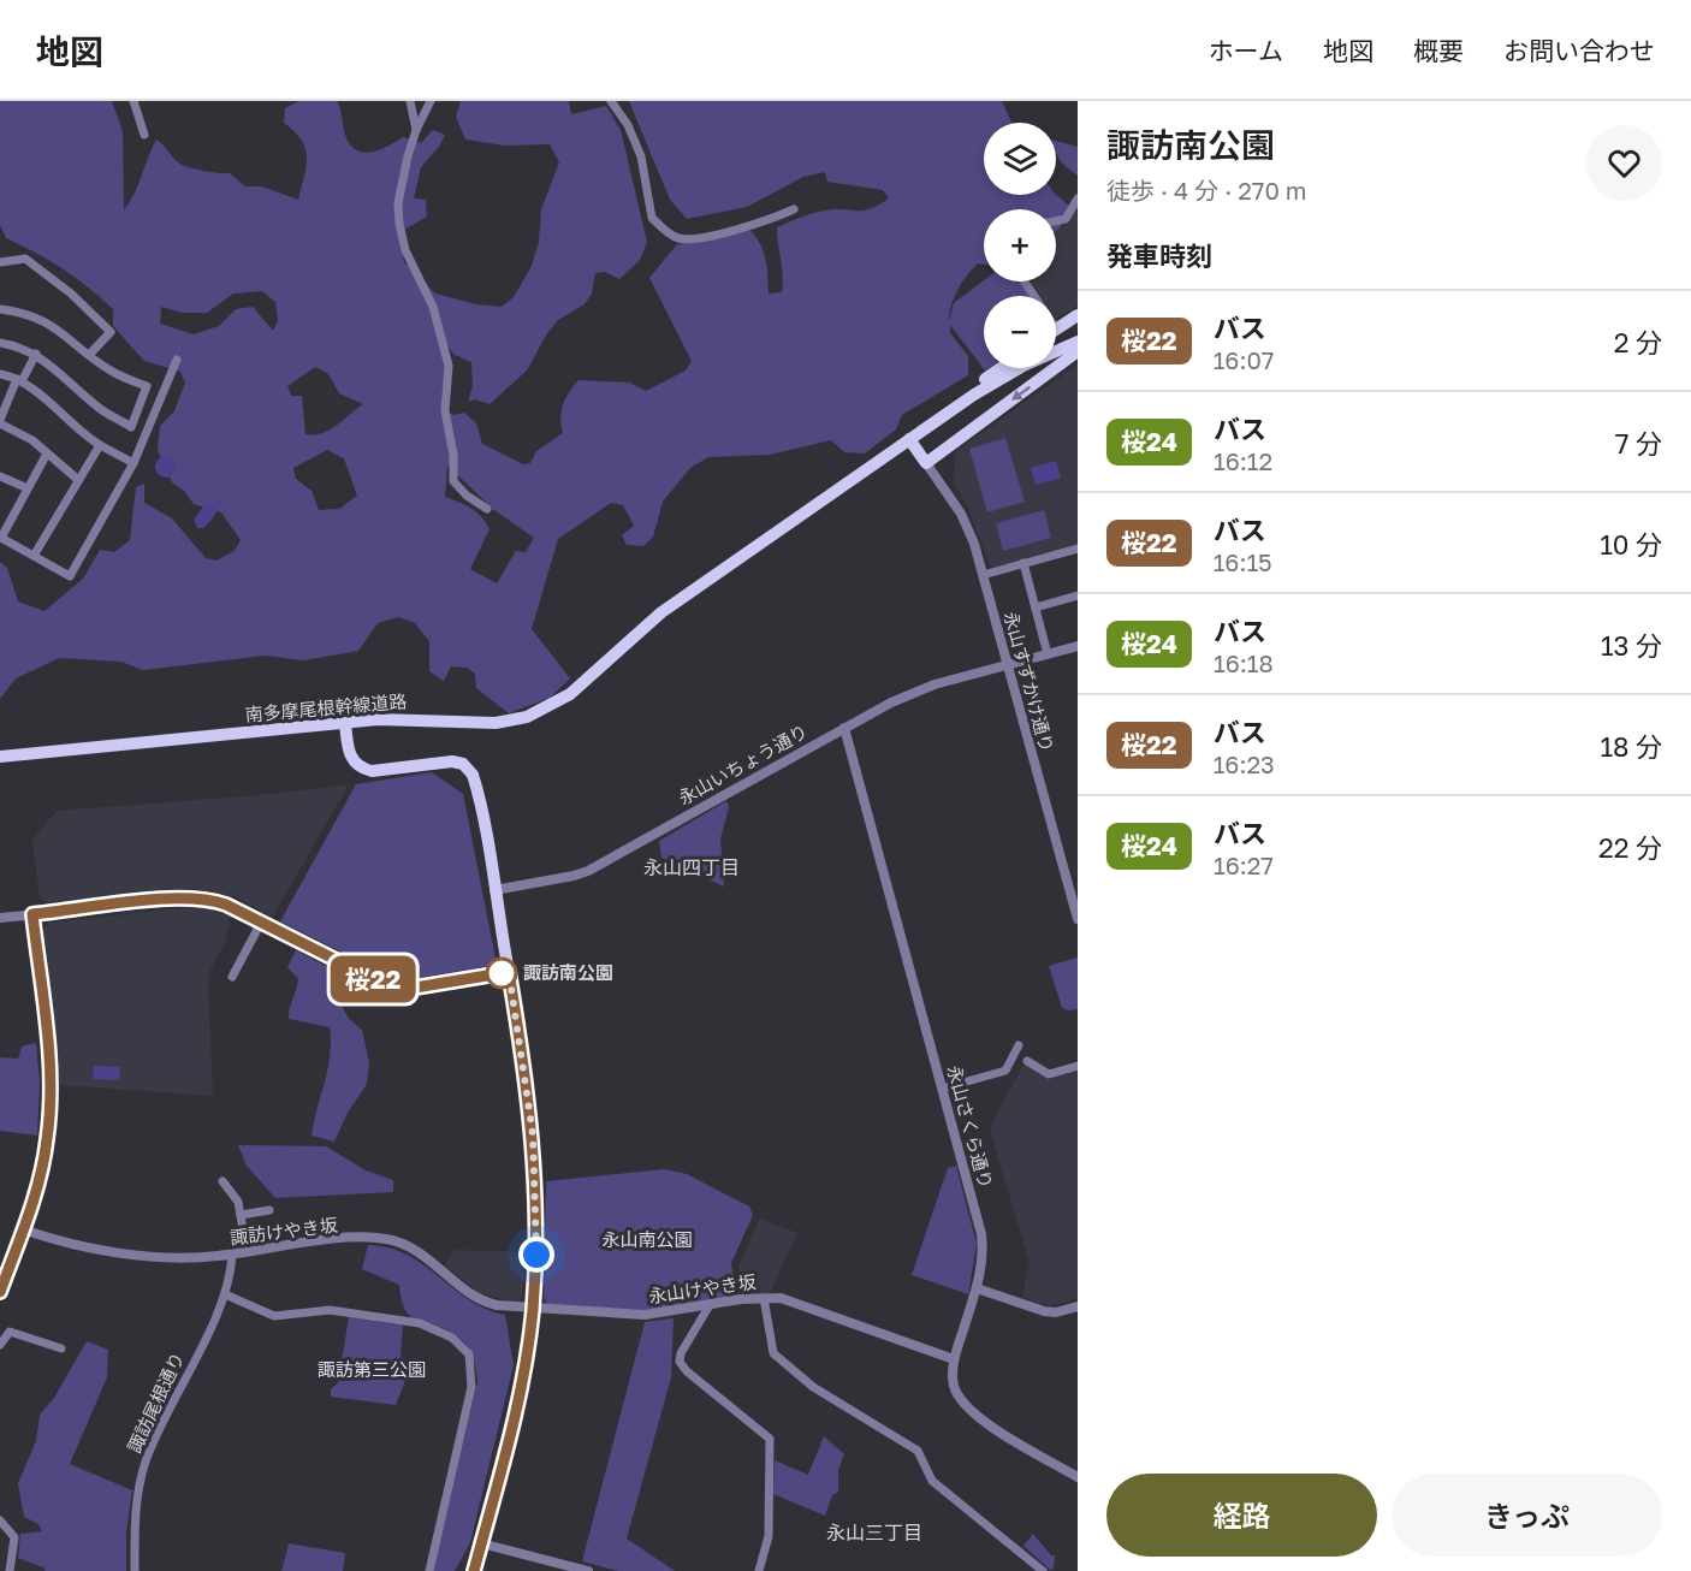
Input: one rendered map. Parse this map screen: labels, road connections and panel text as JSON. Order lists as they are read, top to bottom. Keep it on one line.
{"streets":{"main road":["南多摩尾根幹線道路"],"street":["永山すずかけ通り","永山いちょう通り","永山さくら通り","諏訪けやき坂","永山けやき坂","諏訪尾根通り"]},"crossings":[["永山すずかけ通り","永山いちょう通り"],["永山いちょう通り","永山さくら通り"],["永山さくら通り","永山けやき坂"],["諏訪けやき坂","永山けやき坂"],["諏訪けやき坂","諏訪尾根通り"]],"districts":["永山四丁目","永山三丁目"],"parks":["永山南公園","諏訪第三公園"],"places":["諏訪南公園"],"lines":["bus line 桜22"],"page":{"header":"地図","nav":["ホーム","地図","概要","お問い合わせ"],"on_map":"桜22","heading":[["諏訪南公園","徒歩 · 4 分 · 270 m"],"発車時刻"],"map_buttons":["+","−"],"list":[{"mark":"桜22","name":"バス","note":"16:07","value":"2 分"},{"mark":"桜24","name":"バス","note":"16:12","value":"7 分"},{"mark":"桜22","name":"バス","note":"16:15","value":"10 分"},{"mark":"桜24","name":"バス","note":"16:18","value":"13 分"},{"mark":"桜22","name":"バス","note":"16:23","value":"18 分"},{"mark":"桜24","name":"バス","note":"16:27","value":"22 分"}],"buttons":["経路","きっぷ"]}}
